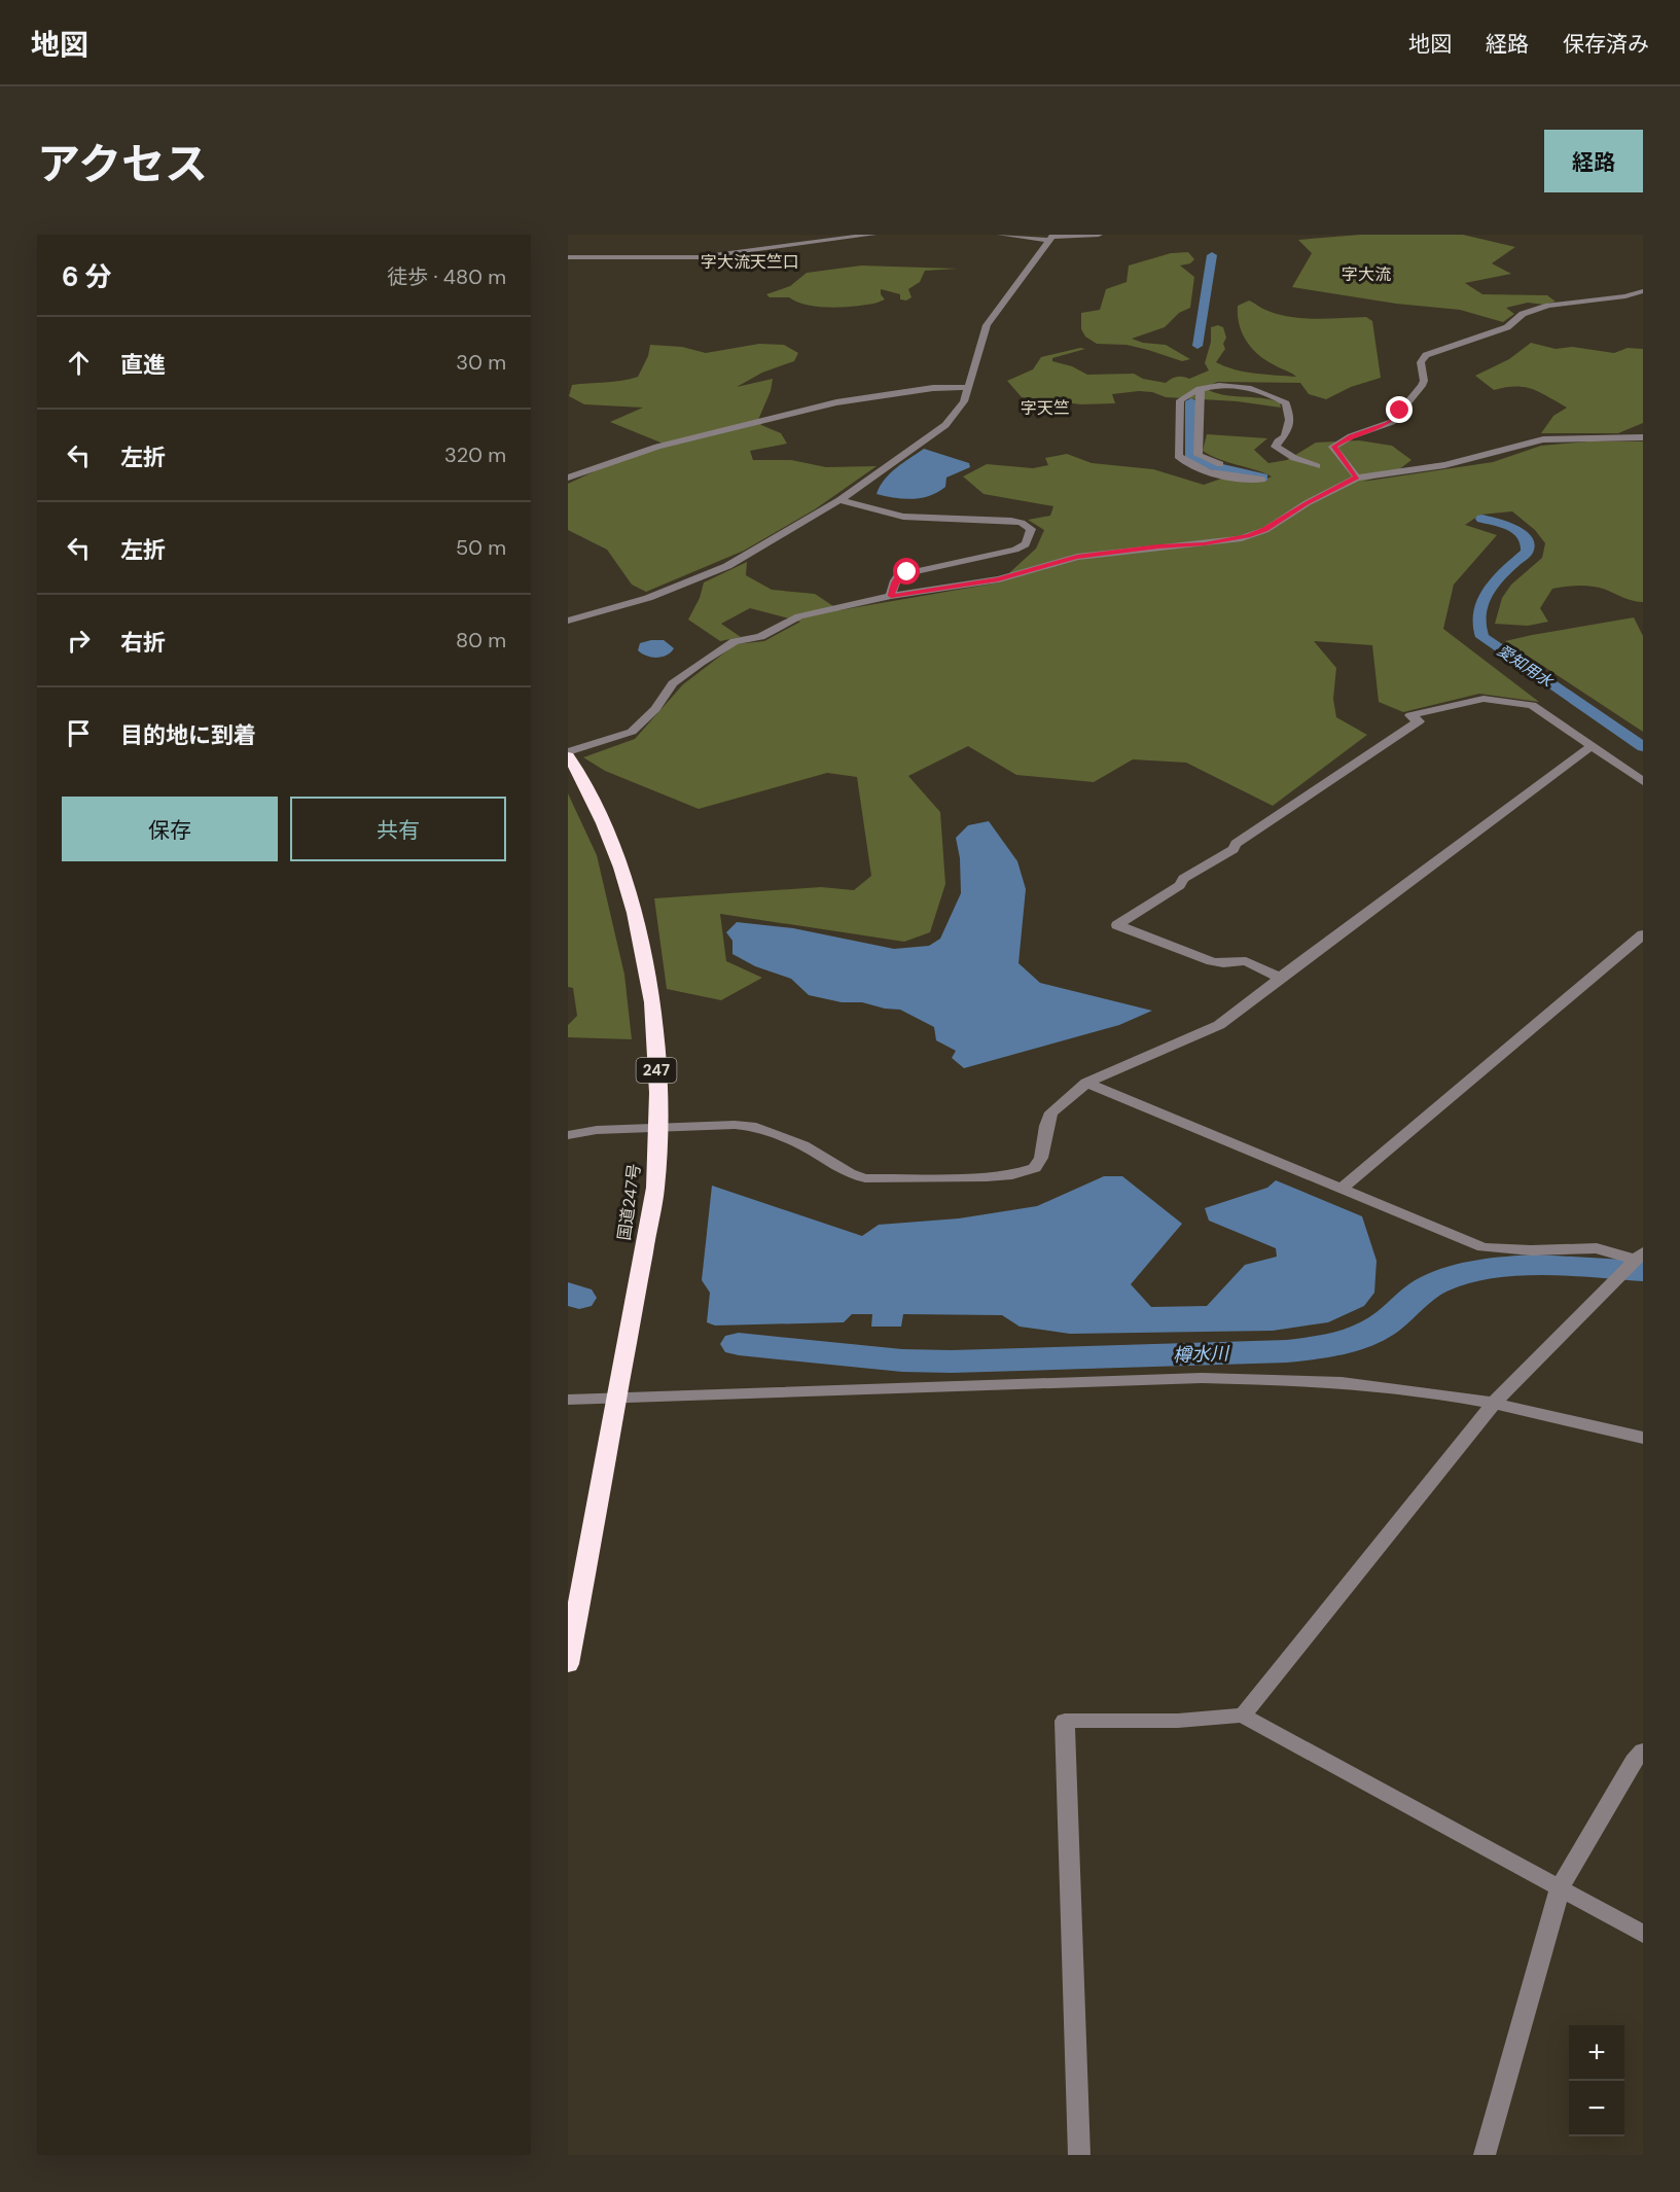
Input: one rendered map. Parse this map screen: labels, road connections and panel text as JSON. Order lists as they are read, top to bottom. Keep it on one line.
{"streets":{"highway":["247","国道247号"]},"districts":["字大流天竺口","字大流","字天竺"],"water":["愛知用水","樽水川"],"page":{"header":"地図","nav":["地図","経路","保存済み"],"title":"アクセス","buttons":["経路",["保存","共有"]],"heading":["6 分","徒歩 · 480 m"],"list":[["直進","30 m"],["左折","320 m"],["左折","50 m"],["右折","80 m"],"目的地に到着"],"map_buttons":["+","−"]}}
